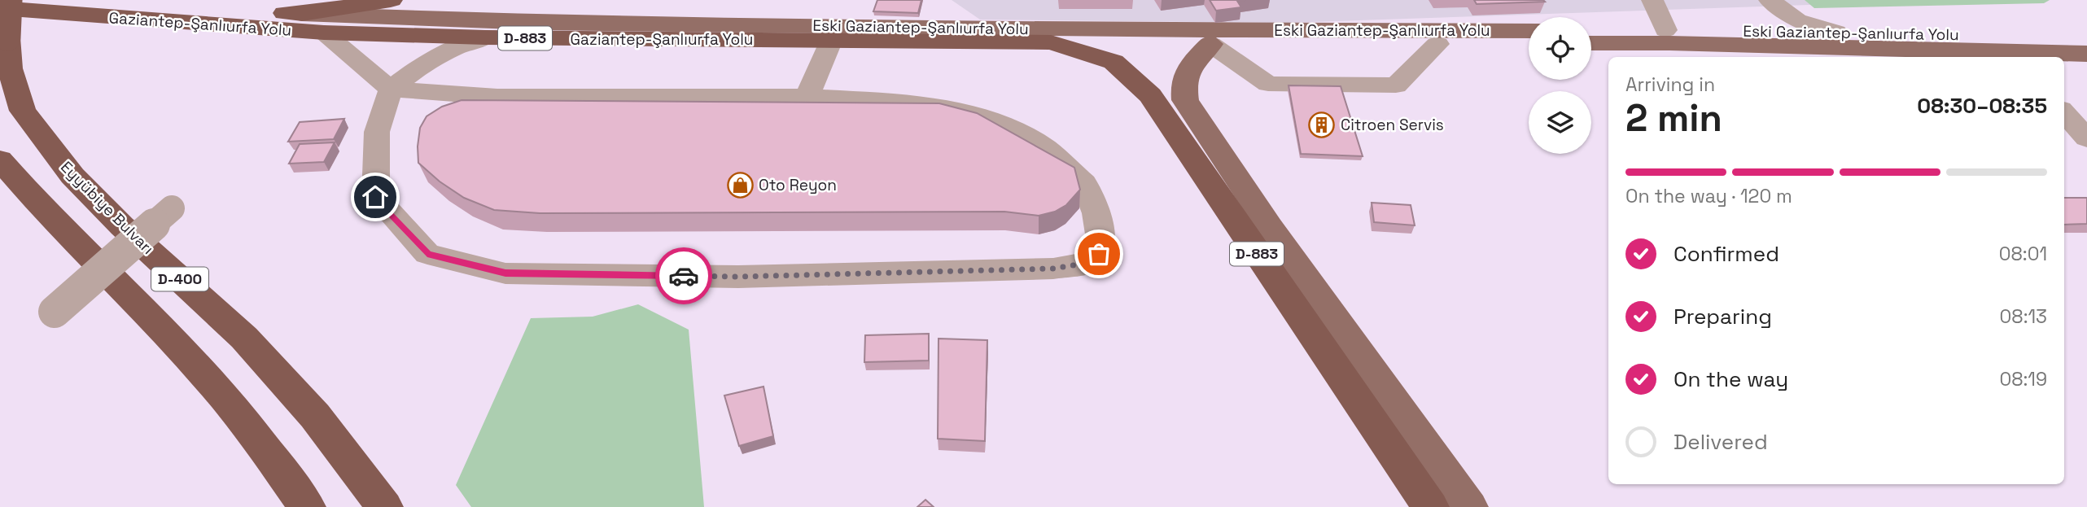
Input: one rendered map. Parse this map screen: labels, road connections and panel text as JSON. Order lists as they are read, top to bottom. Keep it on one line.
{"streets":{"highway":["Gaziantep-Şanlıurfa Yolu","D-883","Eyyübiye Bulvarı","D-400"],"main road":["Eski Gaziantep-Şanlıurfa Yolu"]},"crossings":[["Gaziantep-Şanlıurfa Yolu","Eski Gaziantep-Şanlıurfa Yolu"],["Gaziantep-Şanlıurfa Yolu","D-883"],["Gaziantep-Şanlıurfa Yolu","Eyyübiye Bulvarı"],["Gaziantep-Şanlıurfa Yolu","D-400"],["Eski Gaziantep-Şanlıurfa Yolu","D-883"],["Eyyübiye Bulvarı","D-400"]],"places":{"building":["Citroen Servis"],"shop":["Oto Reyon"]},"page":{"heading":["2 min","Arriving in","08:30–08:35"],"bar":"On the way · 120 m","list":[["Confirmed","08:01"],["Preparing","08:13"],["On the way","08:19"],"Delivered"]}}
